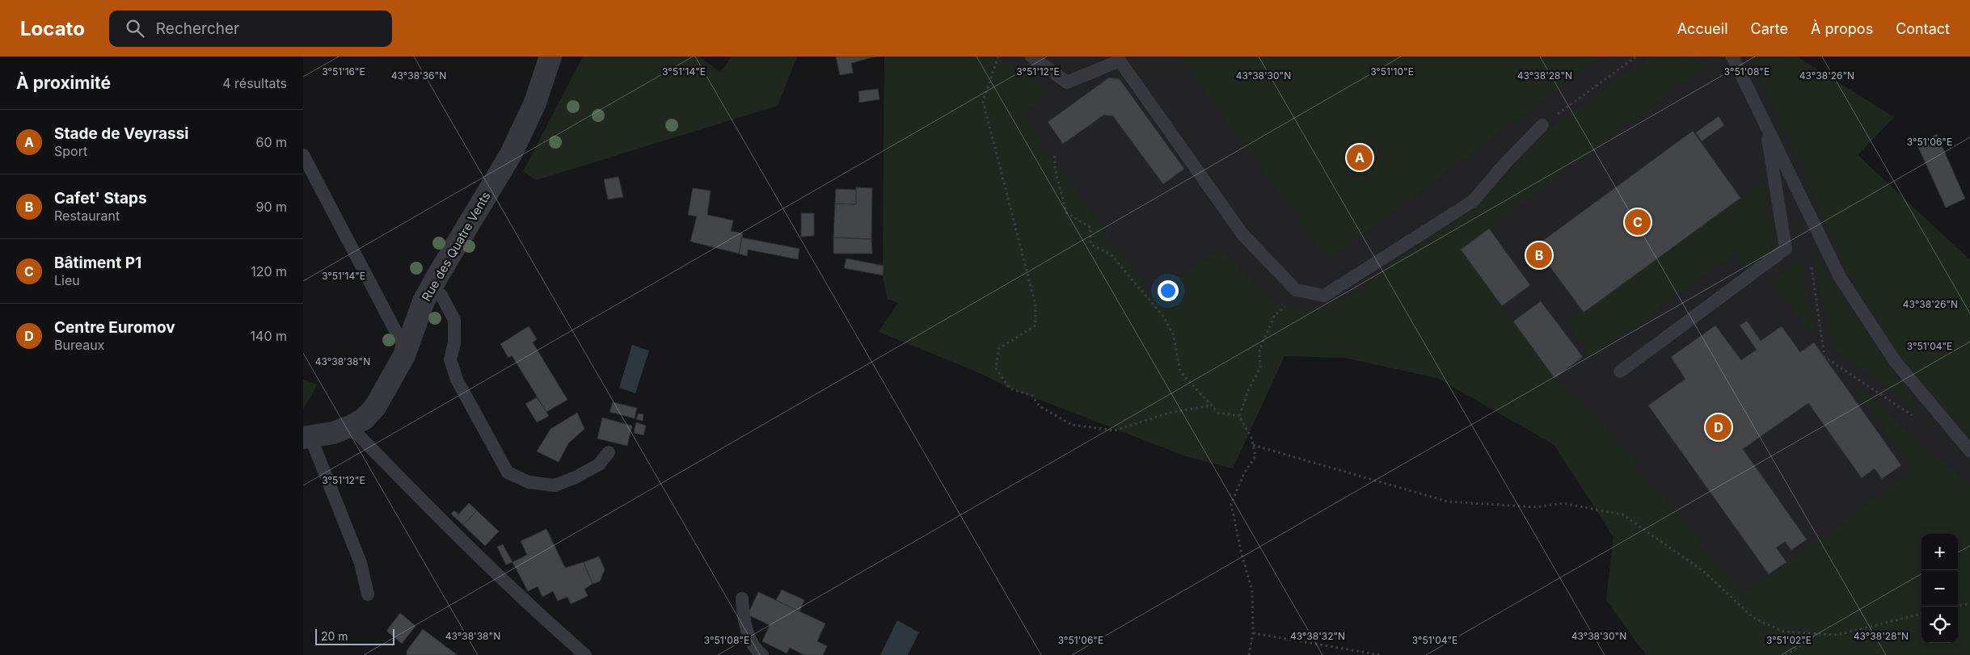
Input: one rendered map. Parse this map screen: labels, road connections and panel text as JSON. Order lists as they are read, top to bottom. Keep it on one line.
{"streets":{"street":["Rue des Quatre Vents"]},"scale_bar":"20 m","page":{"header":"Locato","search":"Rechercher","nav":["Accueil","Carte","À propos","Contact"],"heading":["À proximité","4 résultats"],"list":[{"mark":"A","name":"Stade de Veyrassi","note":"Sport","value":"60 m"},{"mark":"B","name":"Cafet' Staps","note":"Restaurant","value":"90 m"},{"mark":"C","name":"Bâtiment P1","note":"Lieu","value":"120 m"},{"mark":"D","name":"Centre Euromov","note":"Bureaux","value":"140 m"}],"pins":["A","C","B","D"],"map_buttons":["+","−"],"scale":"20 m"},"coordinates":["3°51'14\"E","3°51'12\"E","3°51'10\"E","3°51'08\"E","3°51'16\"E","43°38'36\"N","43°38'30\"N","43°38'28\"N","43°38'26\"N","3°51'06\"E","3°51'04\"E","43°38'38\"N","43°38'32\"N","3°51'02\"E"]}
